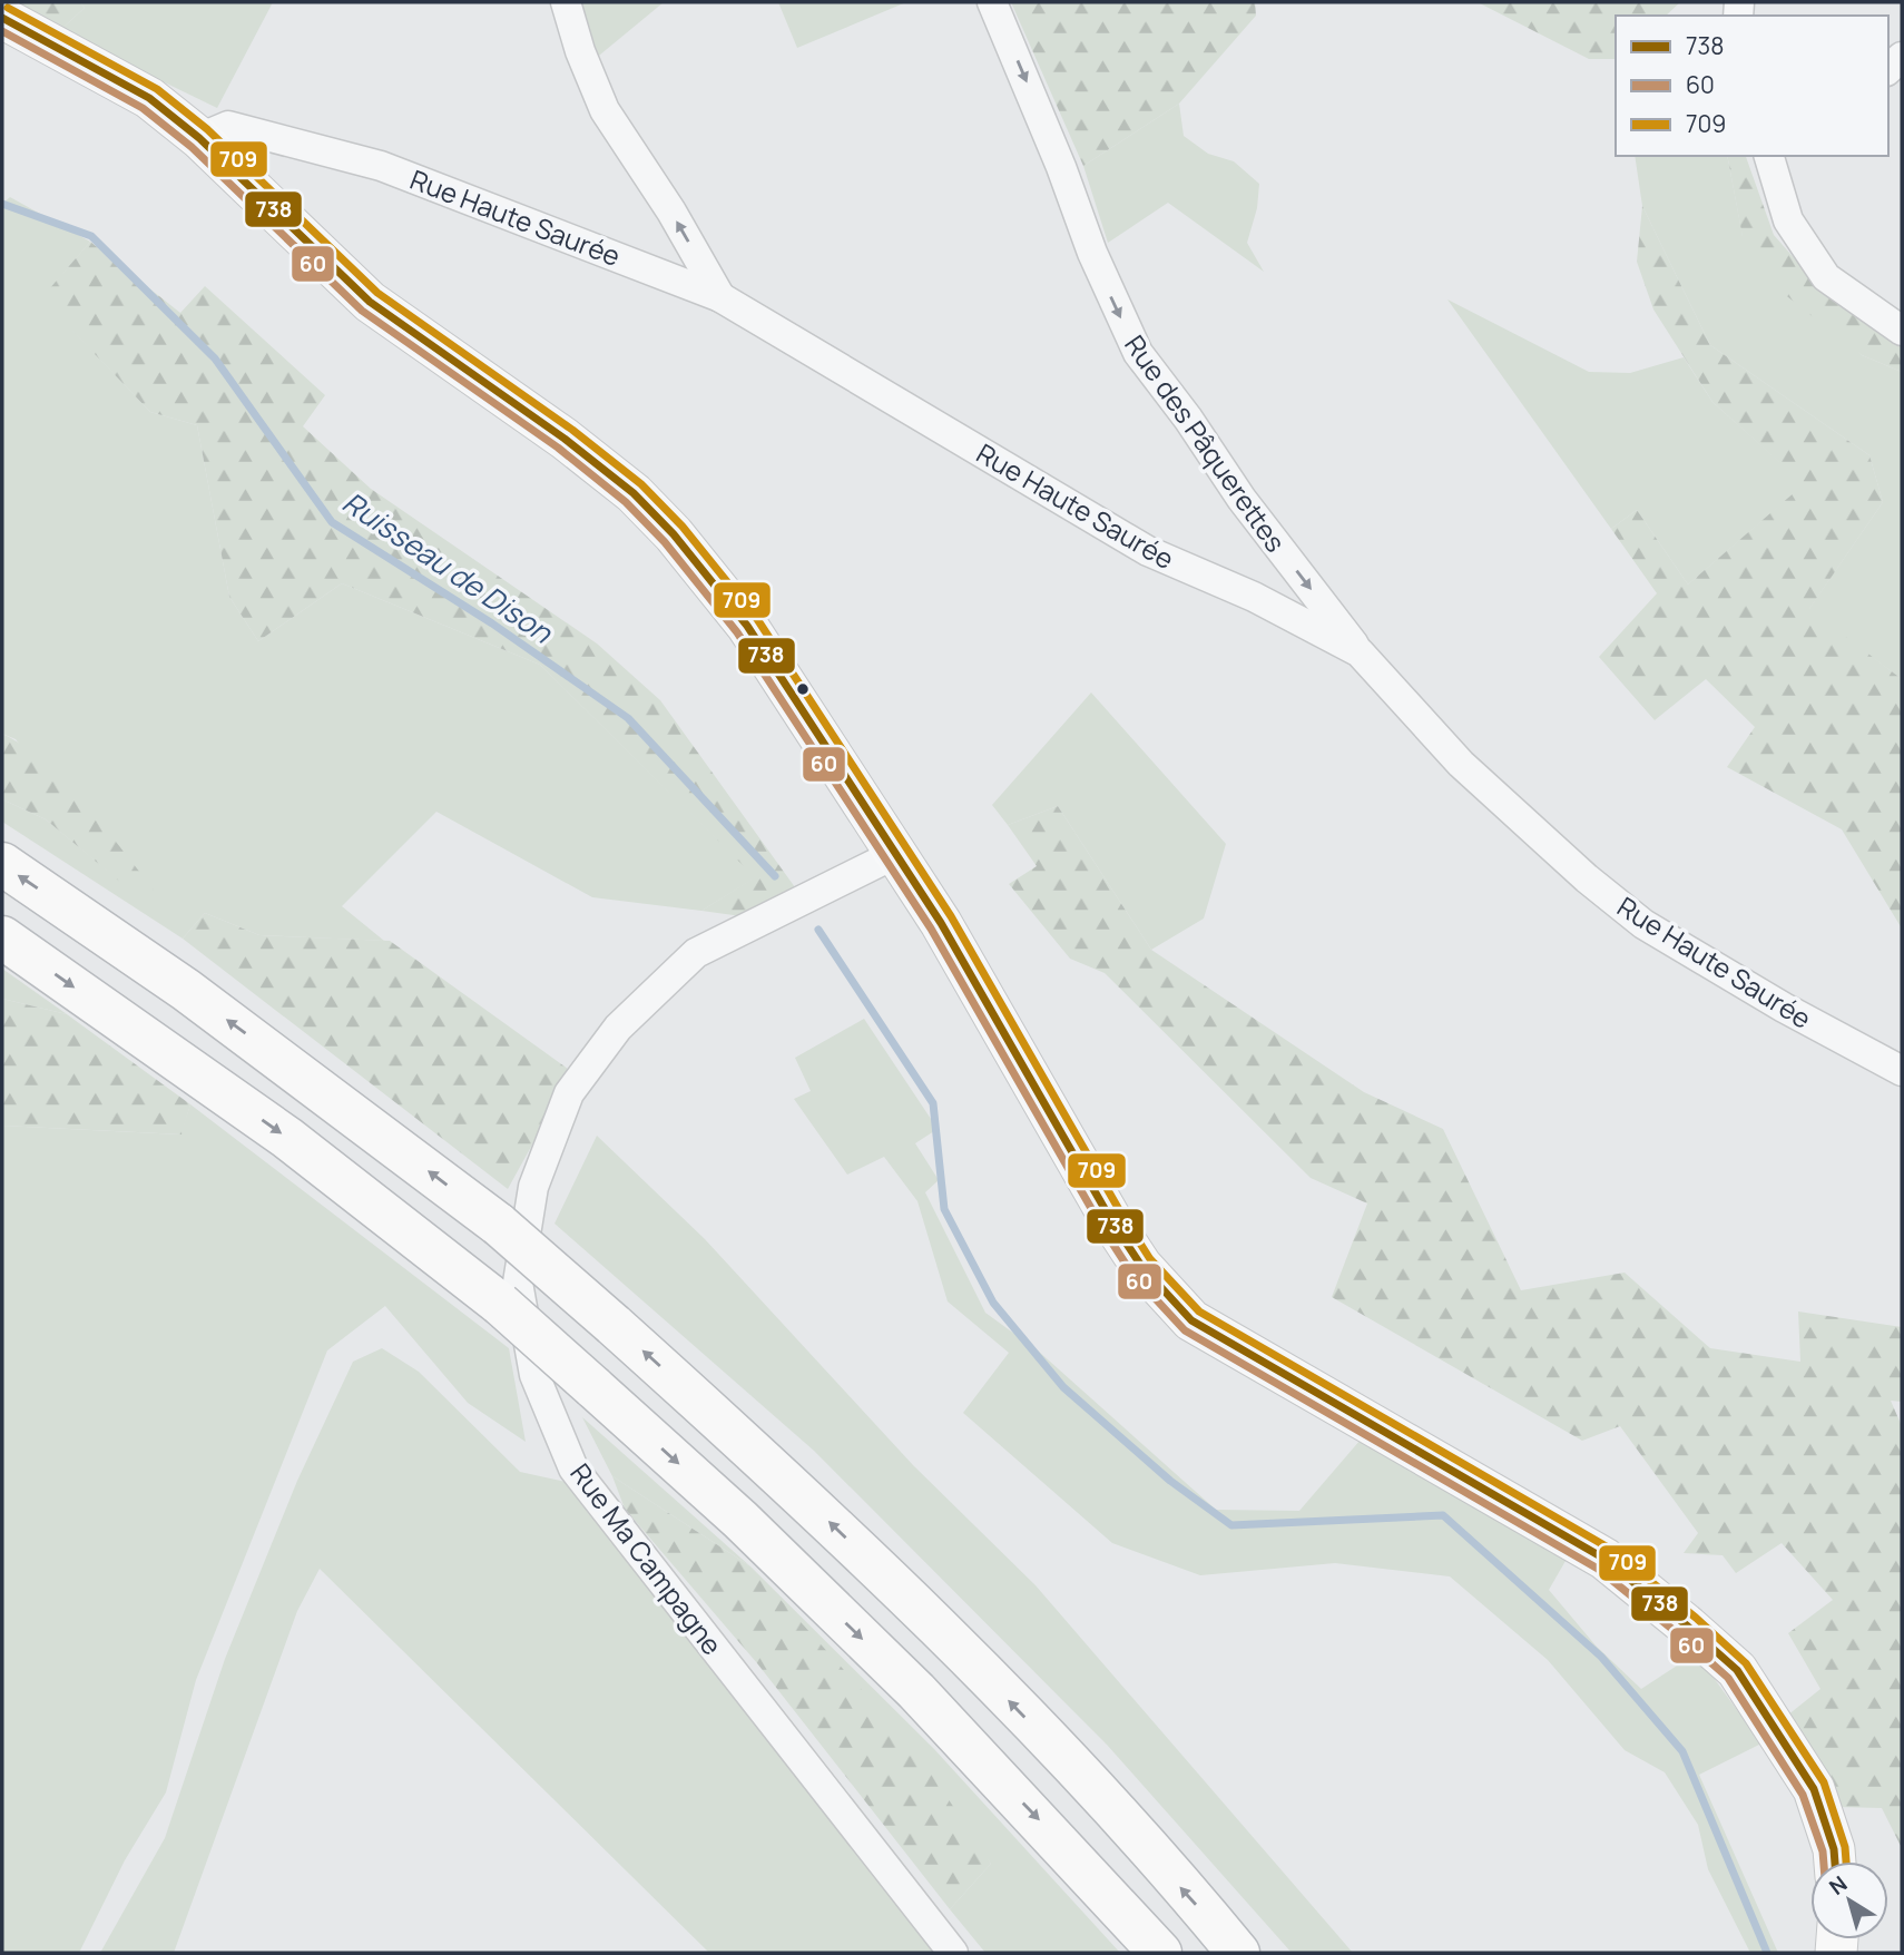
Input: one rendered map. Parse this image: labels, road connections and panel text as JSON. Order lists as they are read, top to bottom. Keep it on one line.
{"streets":{"street":["Rue Haute Saurée","Rue des Pâquerettes","Rue Ma Campagne"]},"crossings":[["Rue Haute Saurée","Rue des Pâquerettes"]],"one_way":["Rue des Pâquerettes"],"water":["Ruisseau de Dison"],"lines":["transit line 709","transit line 738","transit line 60"],"legend":["738","60","709"],"north":"top left"}
